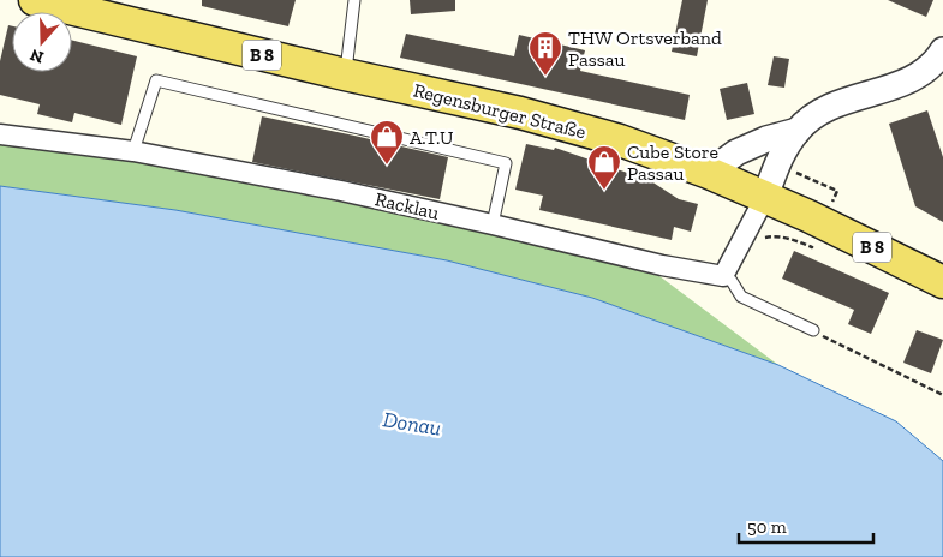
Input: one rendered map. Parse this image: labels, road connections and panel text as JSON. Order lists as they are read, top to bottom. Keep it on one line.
{"streets":{"main road":["B 8","Regensburger Straße"],"street":["Racklau"]},"water":["Donau"],"places":{"building":["THW Ortsverband Passau"],"shop":["A.T.U","Cube Store Passau"]},"scale_bar":"50 m","north":"bottom"}
